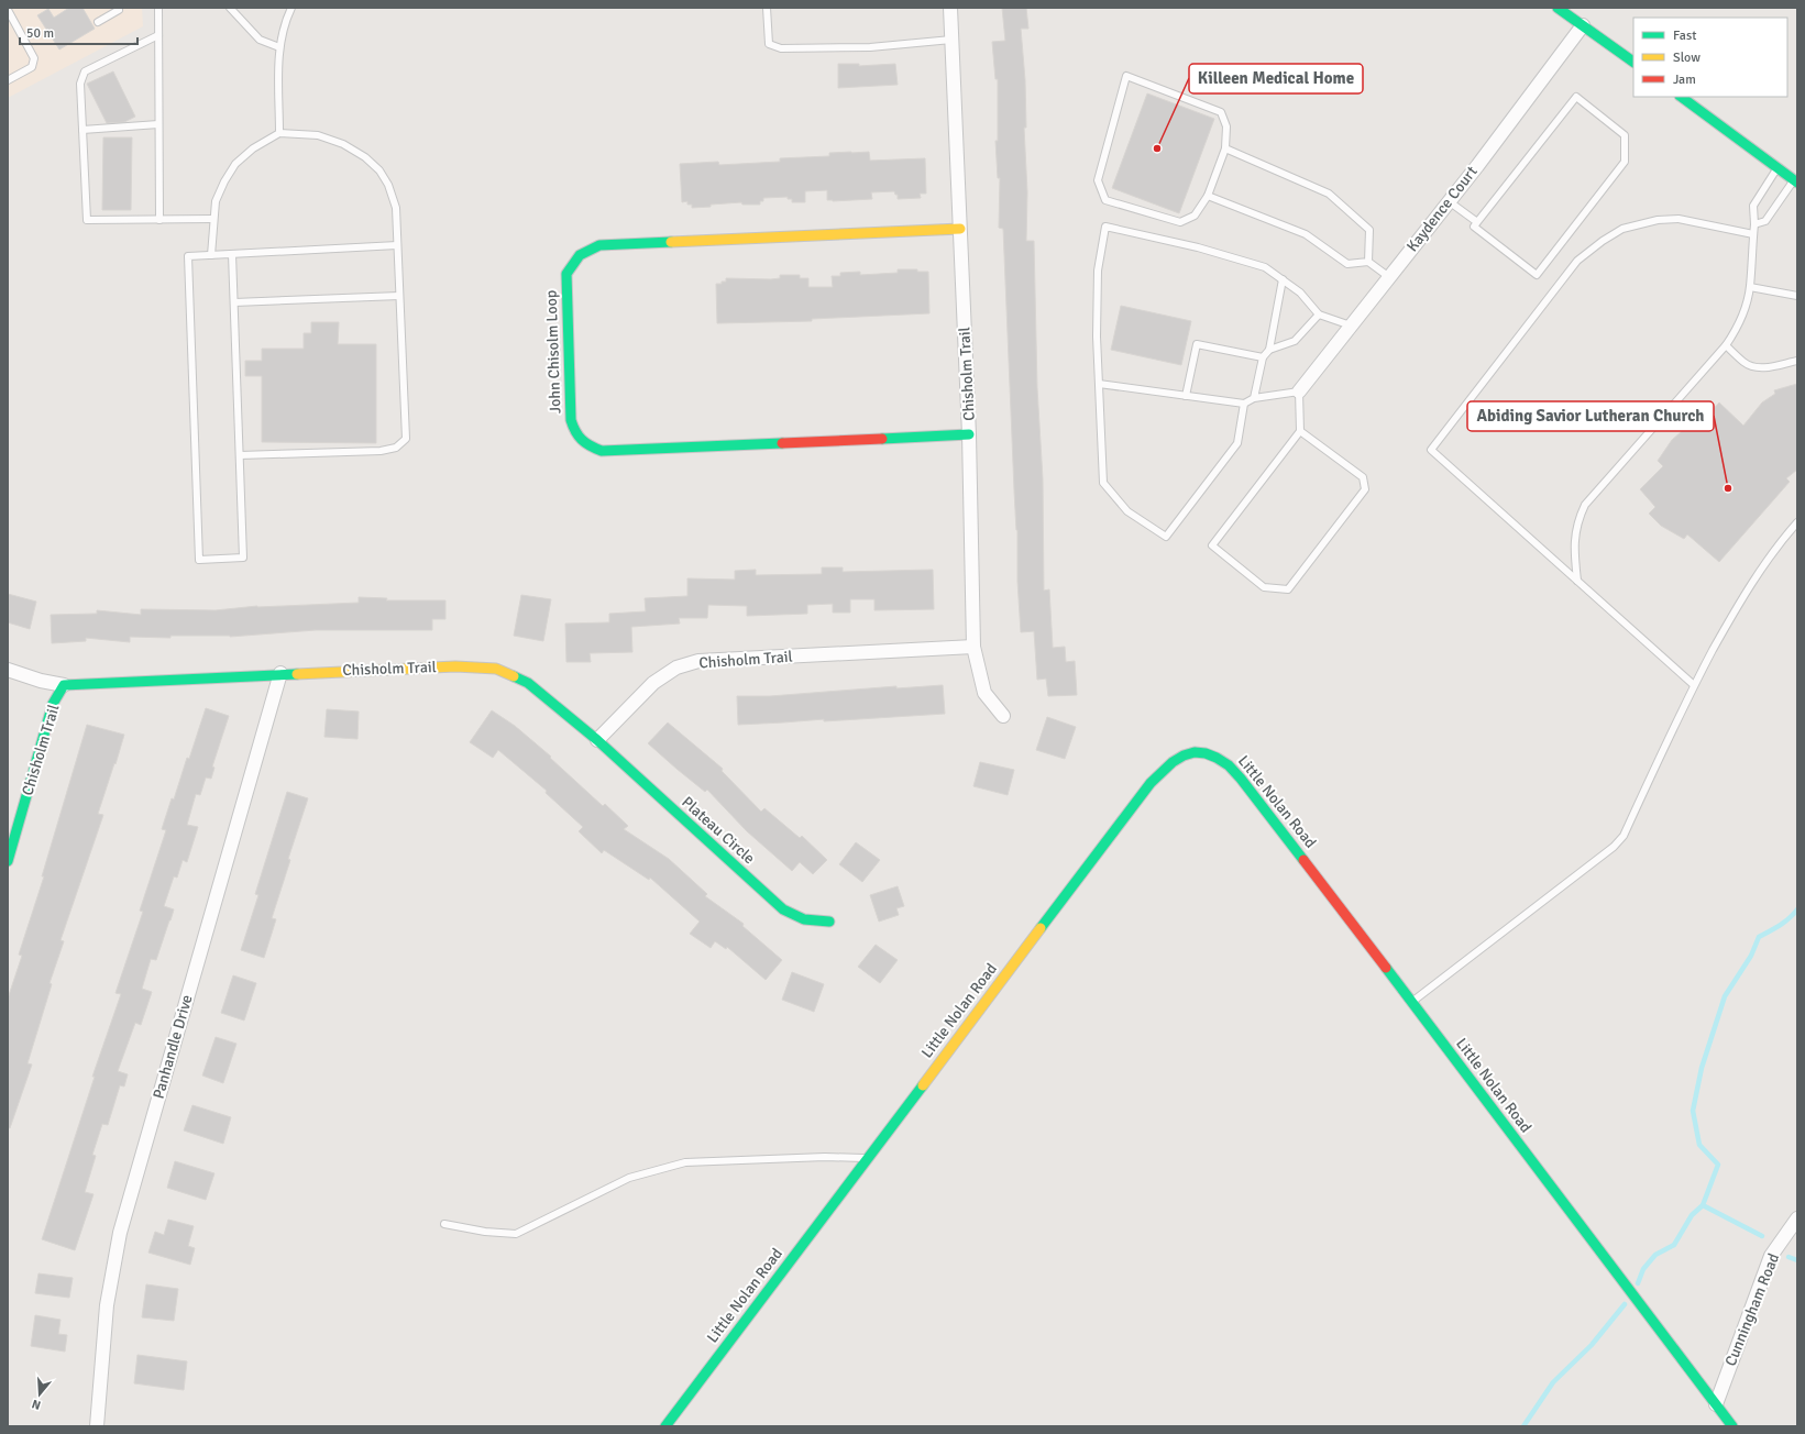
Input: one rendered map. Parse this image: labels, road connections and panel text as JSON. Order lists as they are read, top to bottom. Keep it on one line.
{"streets":{"street":["Kaydence Court","John Chisolm Loop","Chisholm Trail","Little Nolan Road","Plateau Circle","Panhandle Drive","Cunningham Road"]},"crossings":[["John Chisolm Loop","Chisholm Trail"],["Chisholm Trail","Plateau Circle"],["Chisholm Trail","Panhandle Drive"],["Little Nolan Road","Cunningham Road"]],"places":["Killeen Medical Home","Abiding Savior Lutheran Church"],"legend":["Fast","Slow","Jam"],"scale_bar":"50 m","north":"bottom"}
